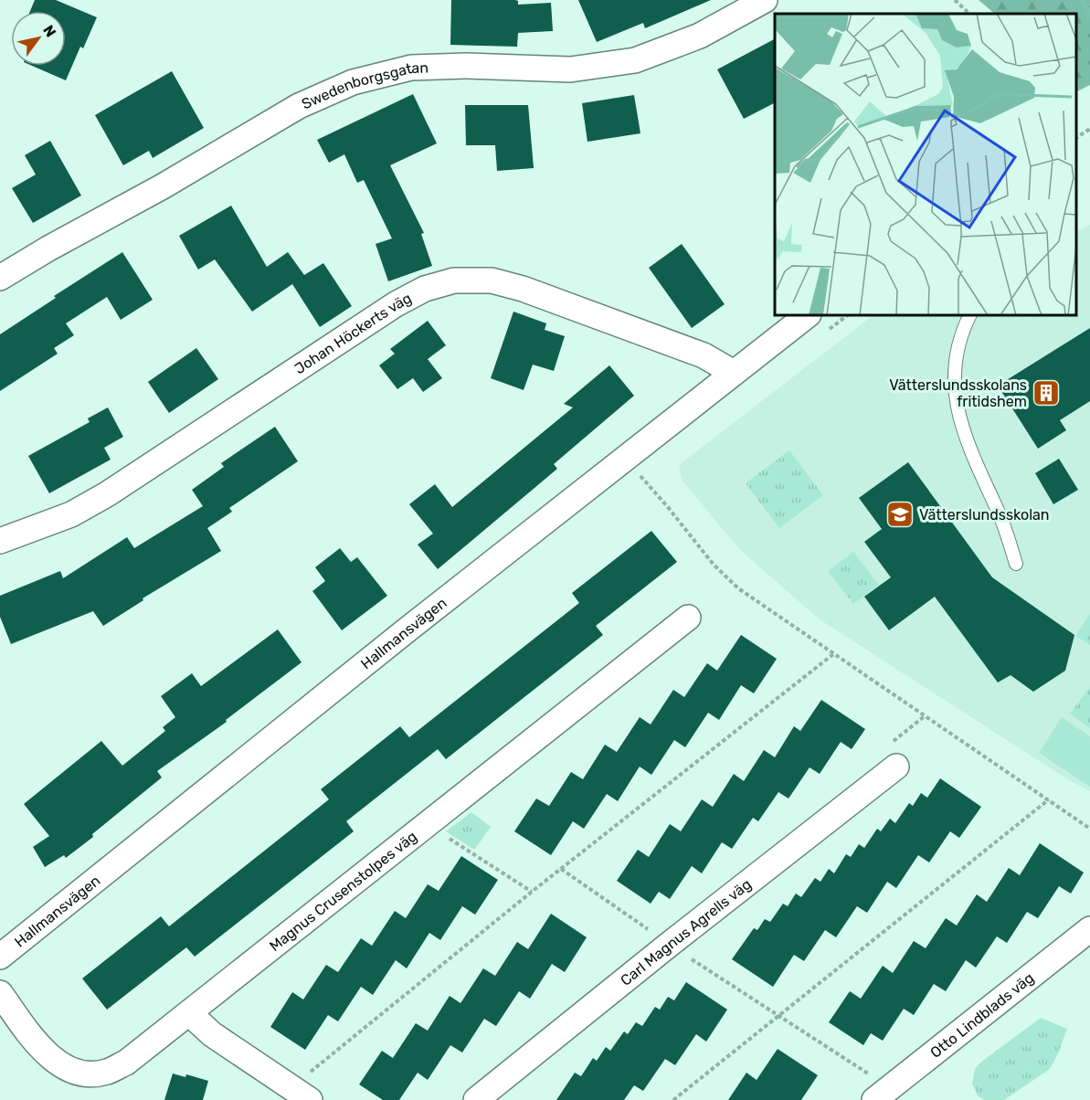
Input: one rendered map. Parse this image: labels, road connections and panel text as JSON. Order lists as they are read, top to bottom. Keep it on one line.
{"streets":{"street":["Swedenborgsgatan","Johan Höckerts väg","Hallmansvägen","Magnus Crusenstolpes väg","Carl Magnus Agrells väg","Otto Lindblads väg"]},"crossings":[["Johan Höckerts väg","Hallmansvägen"]],"places":{"building":["Vätterslundsskolans fritidshem"],"school or university":["Vätterslundsskolan"]},"north":"top right"}
